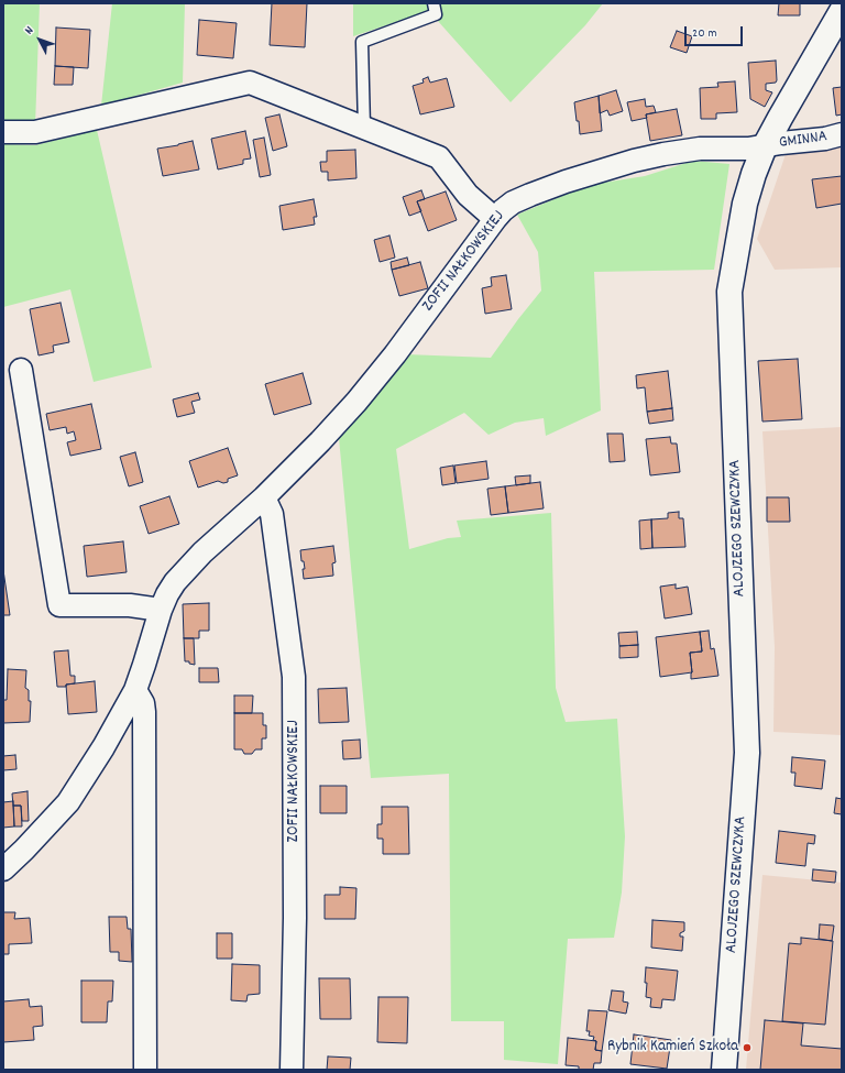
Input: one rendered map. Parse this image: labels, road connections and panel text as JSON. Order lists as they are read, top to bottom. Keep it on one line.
{"streets":{"street":["GMINNA","ZOFII NAŁKOWSKIEJ","ALOJZEGO SZEWCZYKA"]},"crossings":[["GMINNA","ZOFII NAŁKOWSKIEJ"],["GMINNA","ALOJZEGO SZEWCZYKA"],["ZOFII NAŁKOWSKIEJ","ALOJZEGO SZEWCZYKA"]],"places":["Rybnik Kamień Szkoła"],"scale_bar":"20 m","north":"top left"}
